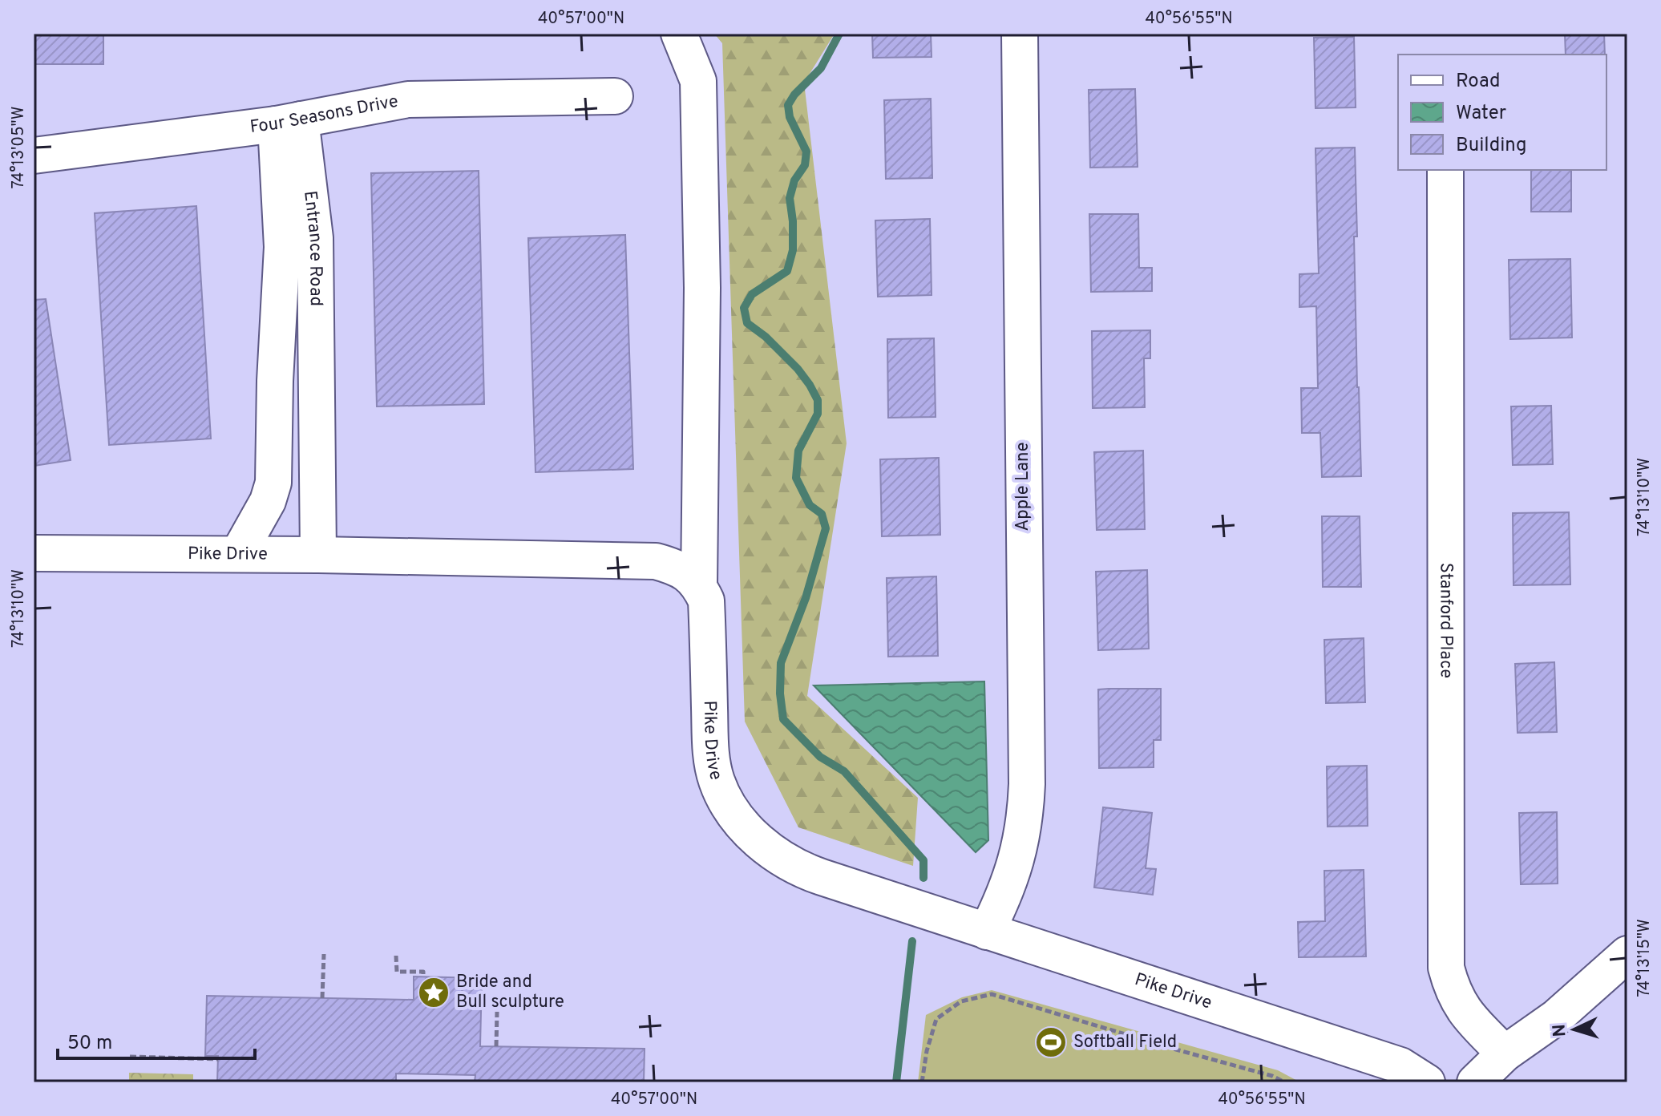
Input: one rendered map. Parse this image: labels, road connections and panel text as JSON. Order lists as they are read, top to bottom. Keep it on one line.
{"streets":{"street":["Four Seasons Drive","Entrance Road","Apple Lane","Pike Drive","Stanford Place"]},"crossings":[["Four Seasons Drive","Entrance Road"],["Entrance Road","Pike Drive"],["Apple Lane","Pike Drive"]],"places":{"place":["Bride and Bull sculpture"],"sports":["Softball Field"]},"legend":["Road","Water","Building"],"scale_bar":"50 m","north":"left","coordinates":["40°57'00\"N","40°56'55\"N","74°13'05\"W","74°13'10\"W","74°13'15\"W"]}
